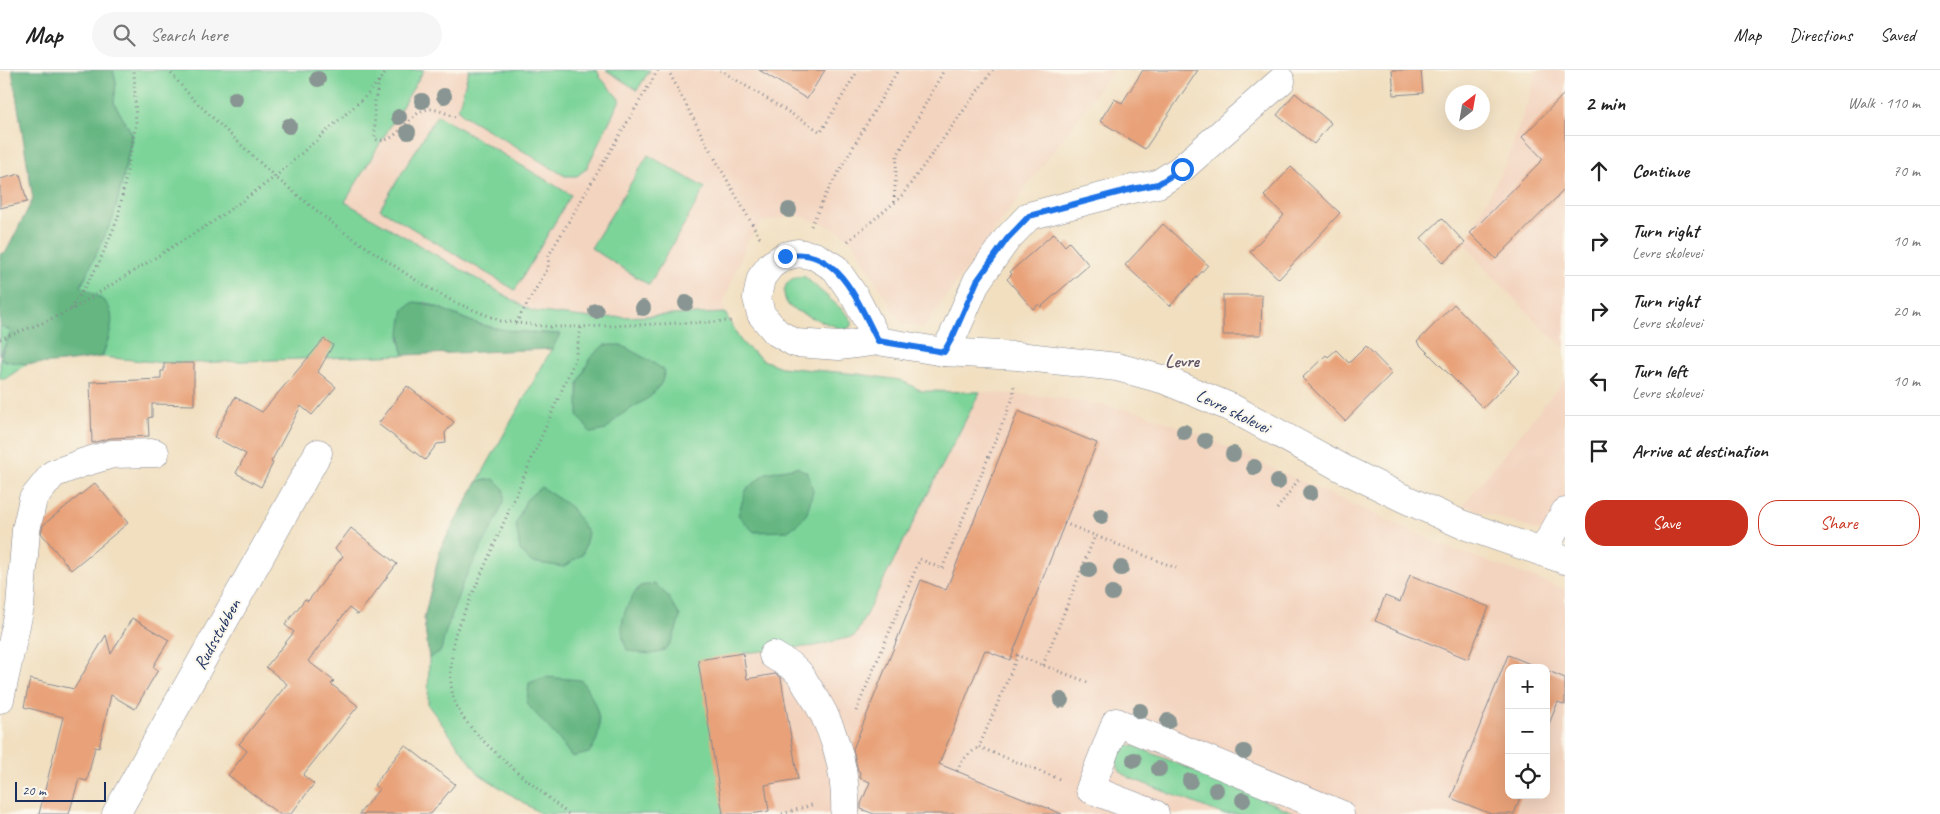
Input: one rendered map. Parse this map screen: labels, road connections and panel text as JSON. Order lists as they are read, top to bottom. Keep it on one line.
{"streets":{"street":["Levre skolevei","Rudsstubben"]},"districts":["Levre"],"scale_bar":"20 m","north":"top right","page":{"header":"Map","search":"Search here","nav":["Map","Directions","Saved"],"heading":["2 min","Walk · 110 m"],"list":[["Continue","70 m"],["Turn right","Levre skolevei","10 m"],["Turn right","Levre skolevei","20 m"],["Turn left","Levre skolevei","10 m"],"Arrive at destination"],"buttons":["Save","Share"],"map_buttons":["+","−"],"scale":"20 m"}}
